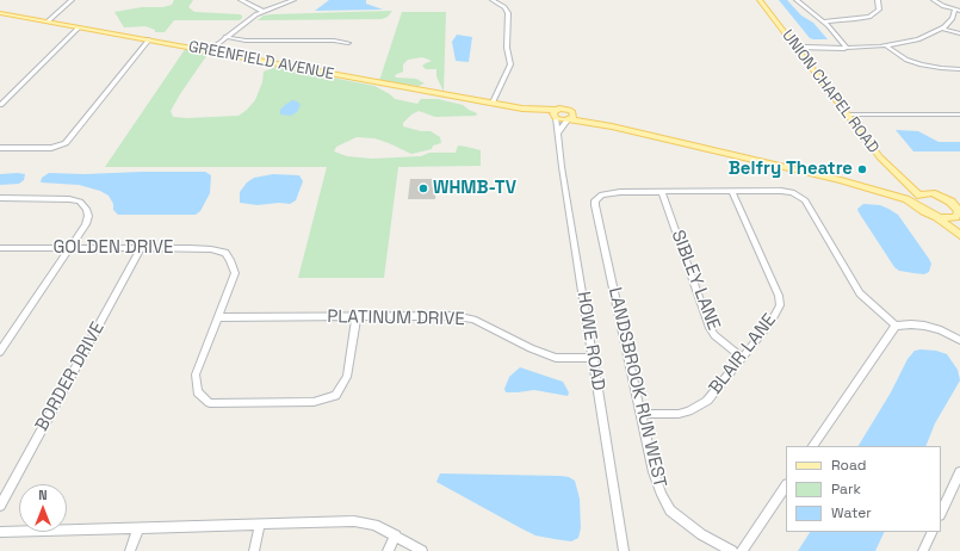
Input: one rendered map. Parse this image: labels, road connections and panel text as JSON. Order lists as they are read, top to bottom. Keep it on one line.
{"streets":{"main road":["GREENFIELD AVENUE","UNION CHAPEL ROAD"],"street":["GOLDEN DRIVE","SIBLEY LANE","PLATINUM DRIVE","HOWE ROAD","BLAIR LANE","BORDER DRIVE","LANDSBROOK RUN WEST"]},"crossings":[["GREENFIELD AVENUE","HOWE ROAD"],["GOLDEN DRIVE","PLATINUM DRIVE"],["GOLDEN DRIVE","BORDER DRIVE"],["SIBLEY LANE","BLAIR LANE"],["SIBLEY LANE","LANDSBROOK RUN WEST"],["PLATINUM DRIVE","HOWE ROAD"],["BLAIR LANE","LANDSBROOK RUN WEST"]],"places":["Belfry Theatre","WHMB-TV"],"legend":["Road","Park","Water"],"north":"top"}
